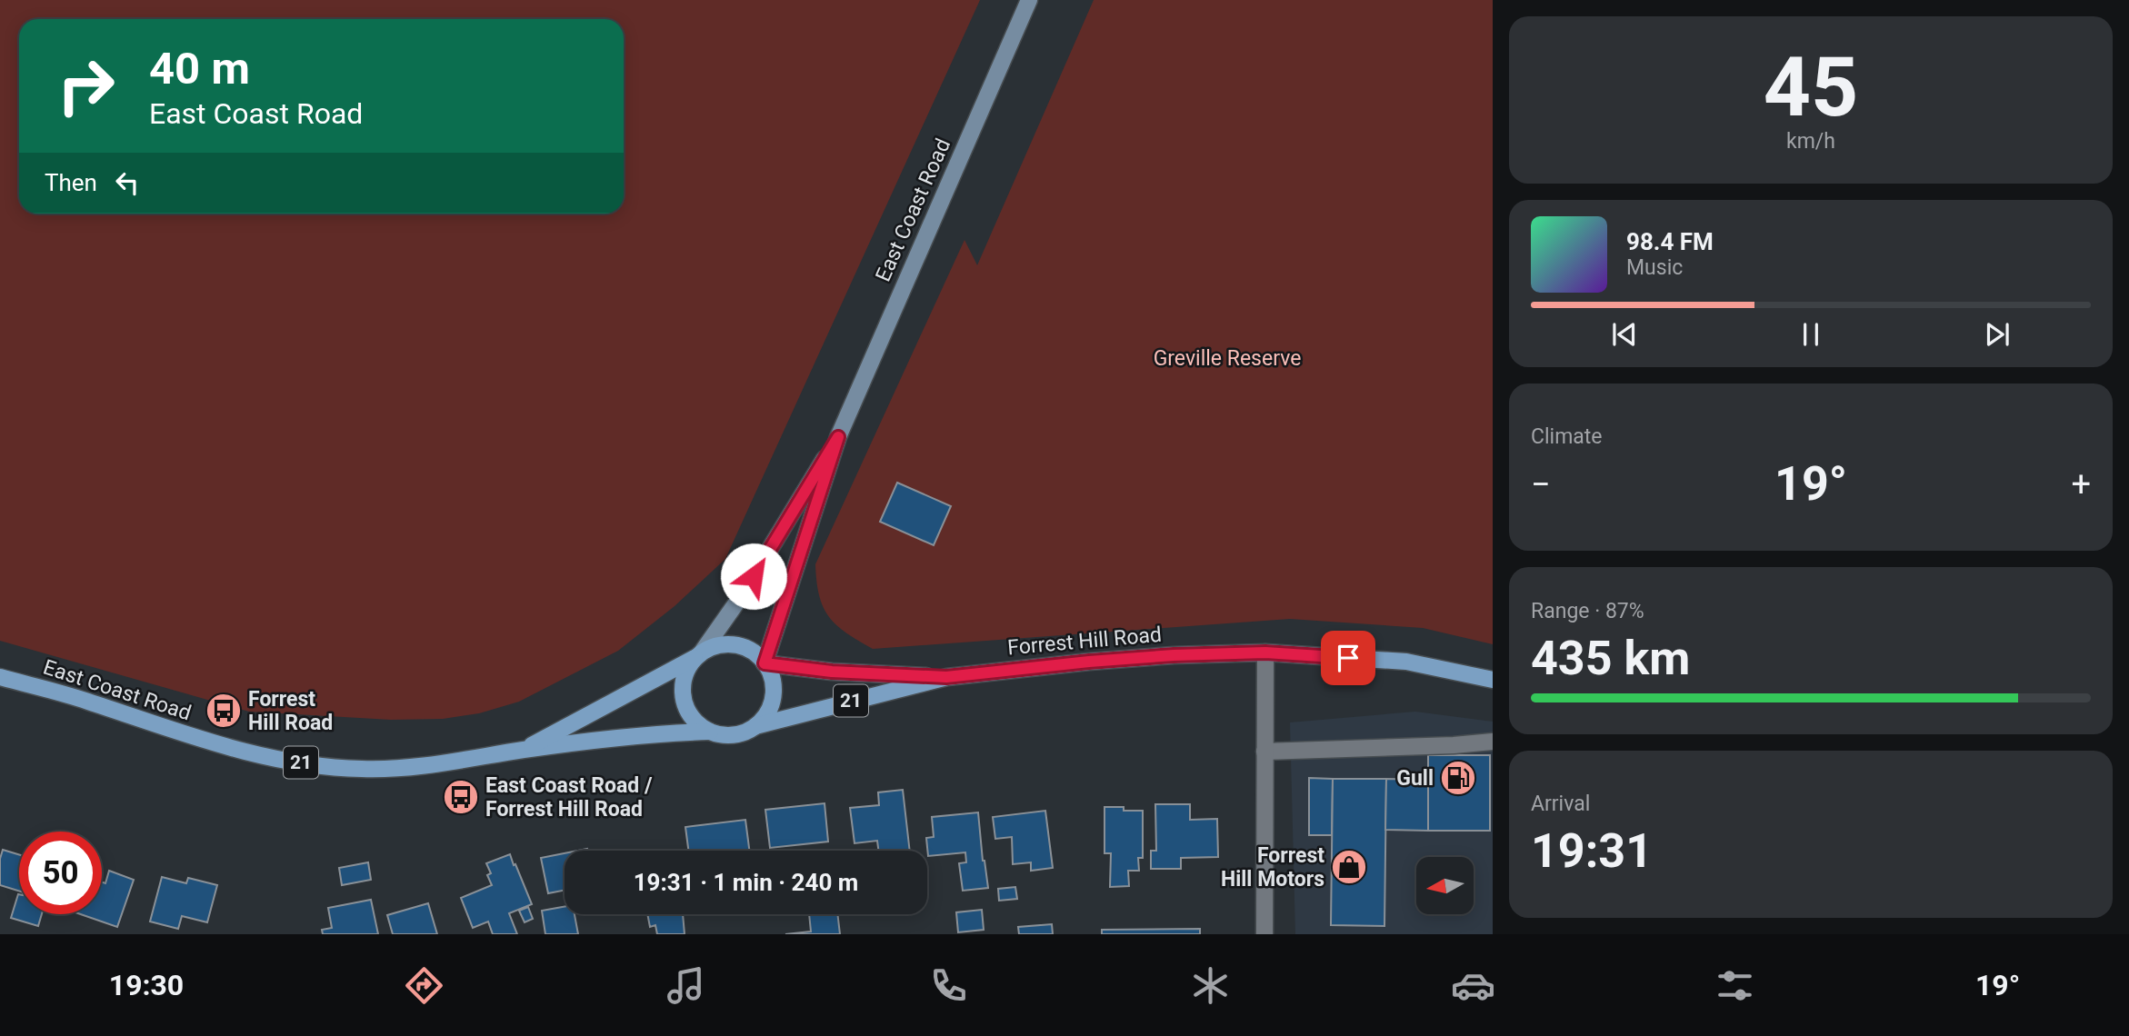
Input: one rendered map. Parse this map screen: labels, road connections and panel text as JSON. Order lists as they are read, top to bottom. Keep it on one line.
{"streets":{"main road":["East Coast Road","Forrest Hill Road","21"]},"crossings":[["East Coast Road","Forrest Hill Road"],["East Coast Road","21"],["Forrest Hill Road","21"]],"parks":["Greville Reserve"],"places":{"bus stop":["Forrest Hill Road","East Coast Road / Forrest Hill Road"],"fuel station":["Gull"],"shop":["Forrest Hill Motors"]},"north":"left","page":{"tile":[["45","km/h"],"Climate",["Range · 87%","435 km"],["Arrival","19:31"]],"turn":["40 m","East Coast Road"],"then":"Then","song":["98.4 FM","Music"],"heat":["−","19°","+"],"limit":"50","trip":"19:31 · 1 min · 240 m","tabs":["19:30","19°"]}}
